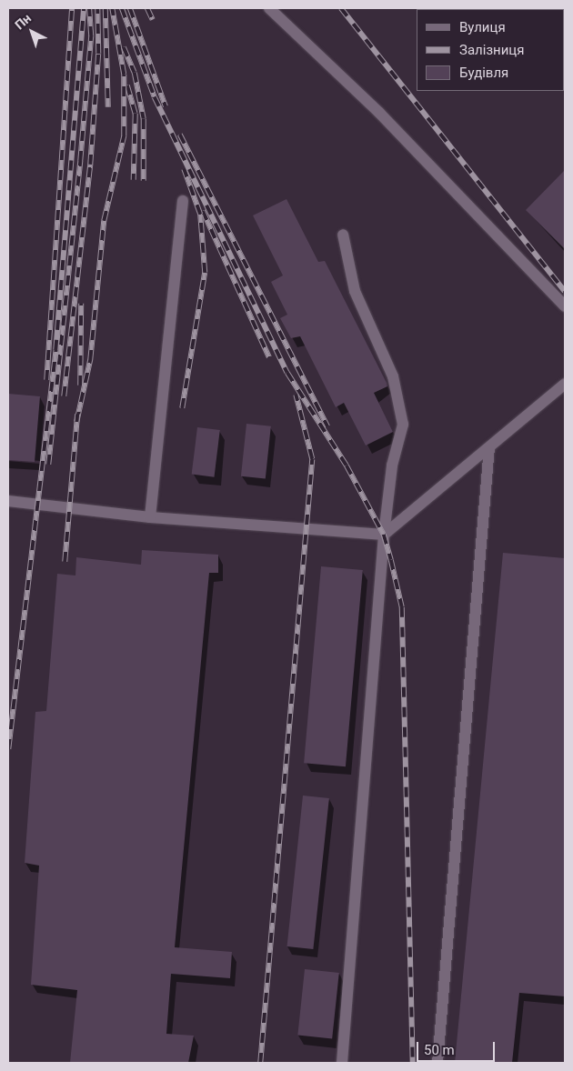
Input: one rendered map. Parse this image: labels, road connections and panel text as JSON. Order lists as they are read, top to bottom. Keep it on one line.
{"legend":["Вулиця","Залізниця","Будівля"],"scale_bar":"50 m","north":"top left"}
